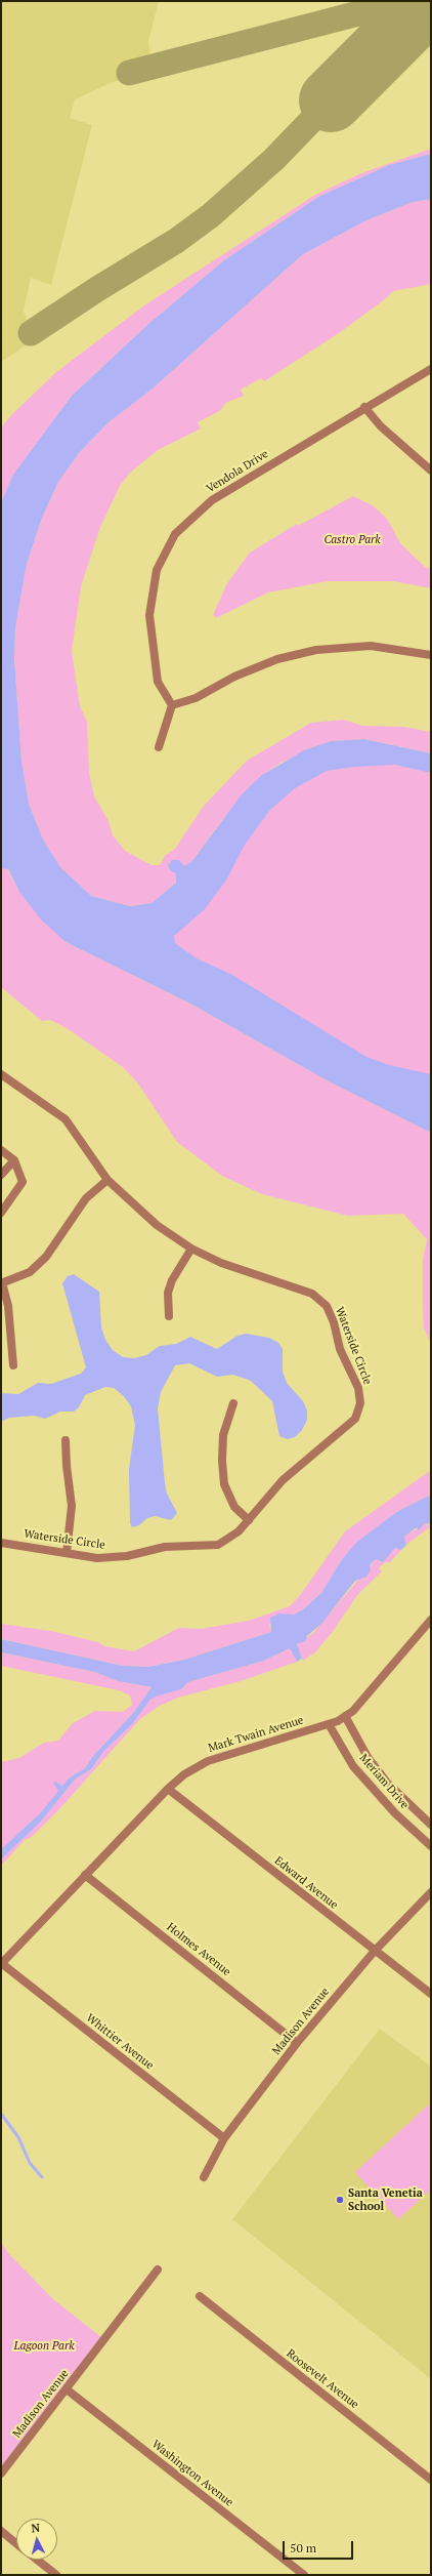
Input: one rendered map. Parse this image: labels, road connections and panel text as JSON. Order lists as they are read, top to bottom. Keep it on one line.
{"streets":{"street":["Vendola Drive","Waterside Circle","Mark Twain Avenue","Meriam Drive","Edward Avenue","Holmes Avenue","Madison Avenue","Whittier Avenue","Roosevelt Avenue","Washington Avenue"]},"crossings":[["Mark Twain Avenue","Meriam Drive"],["Mark Twain Avenue","Edward Avenue"],["Mark Twain Avenue","Holmes Avenue"],["Mark Twain Avenue","Whittier Avenue"],["Edward Avenue","Madison Avenue"],["Holmes Avenue","Madison Avenue"],["Madison Avenue","Whittier Avenue"],["Madison Avenue","Washington Avenue"]],"parks":["Castro Park","Lagoon Park"],"places":["Santa Venetia School"],"scale_bar":"50 m","north":"top"}
